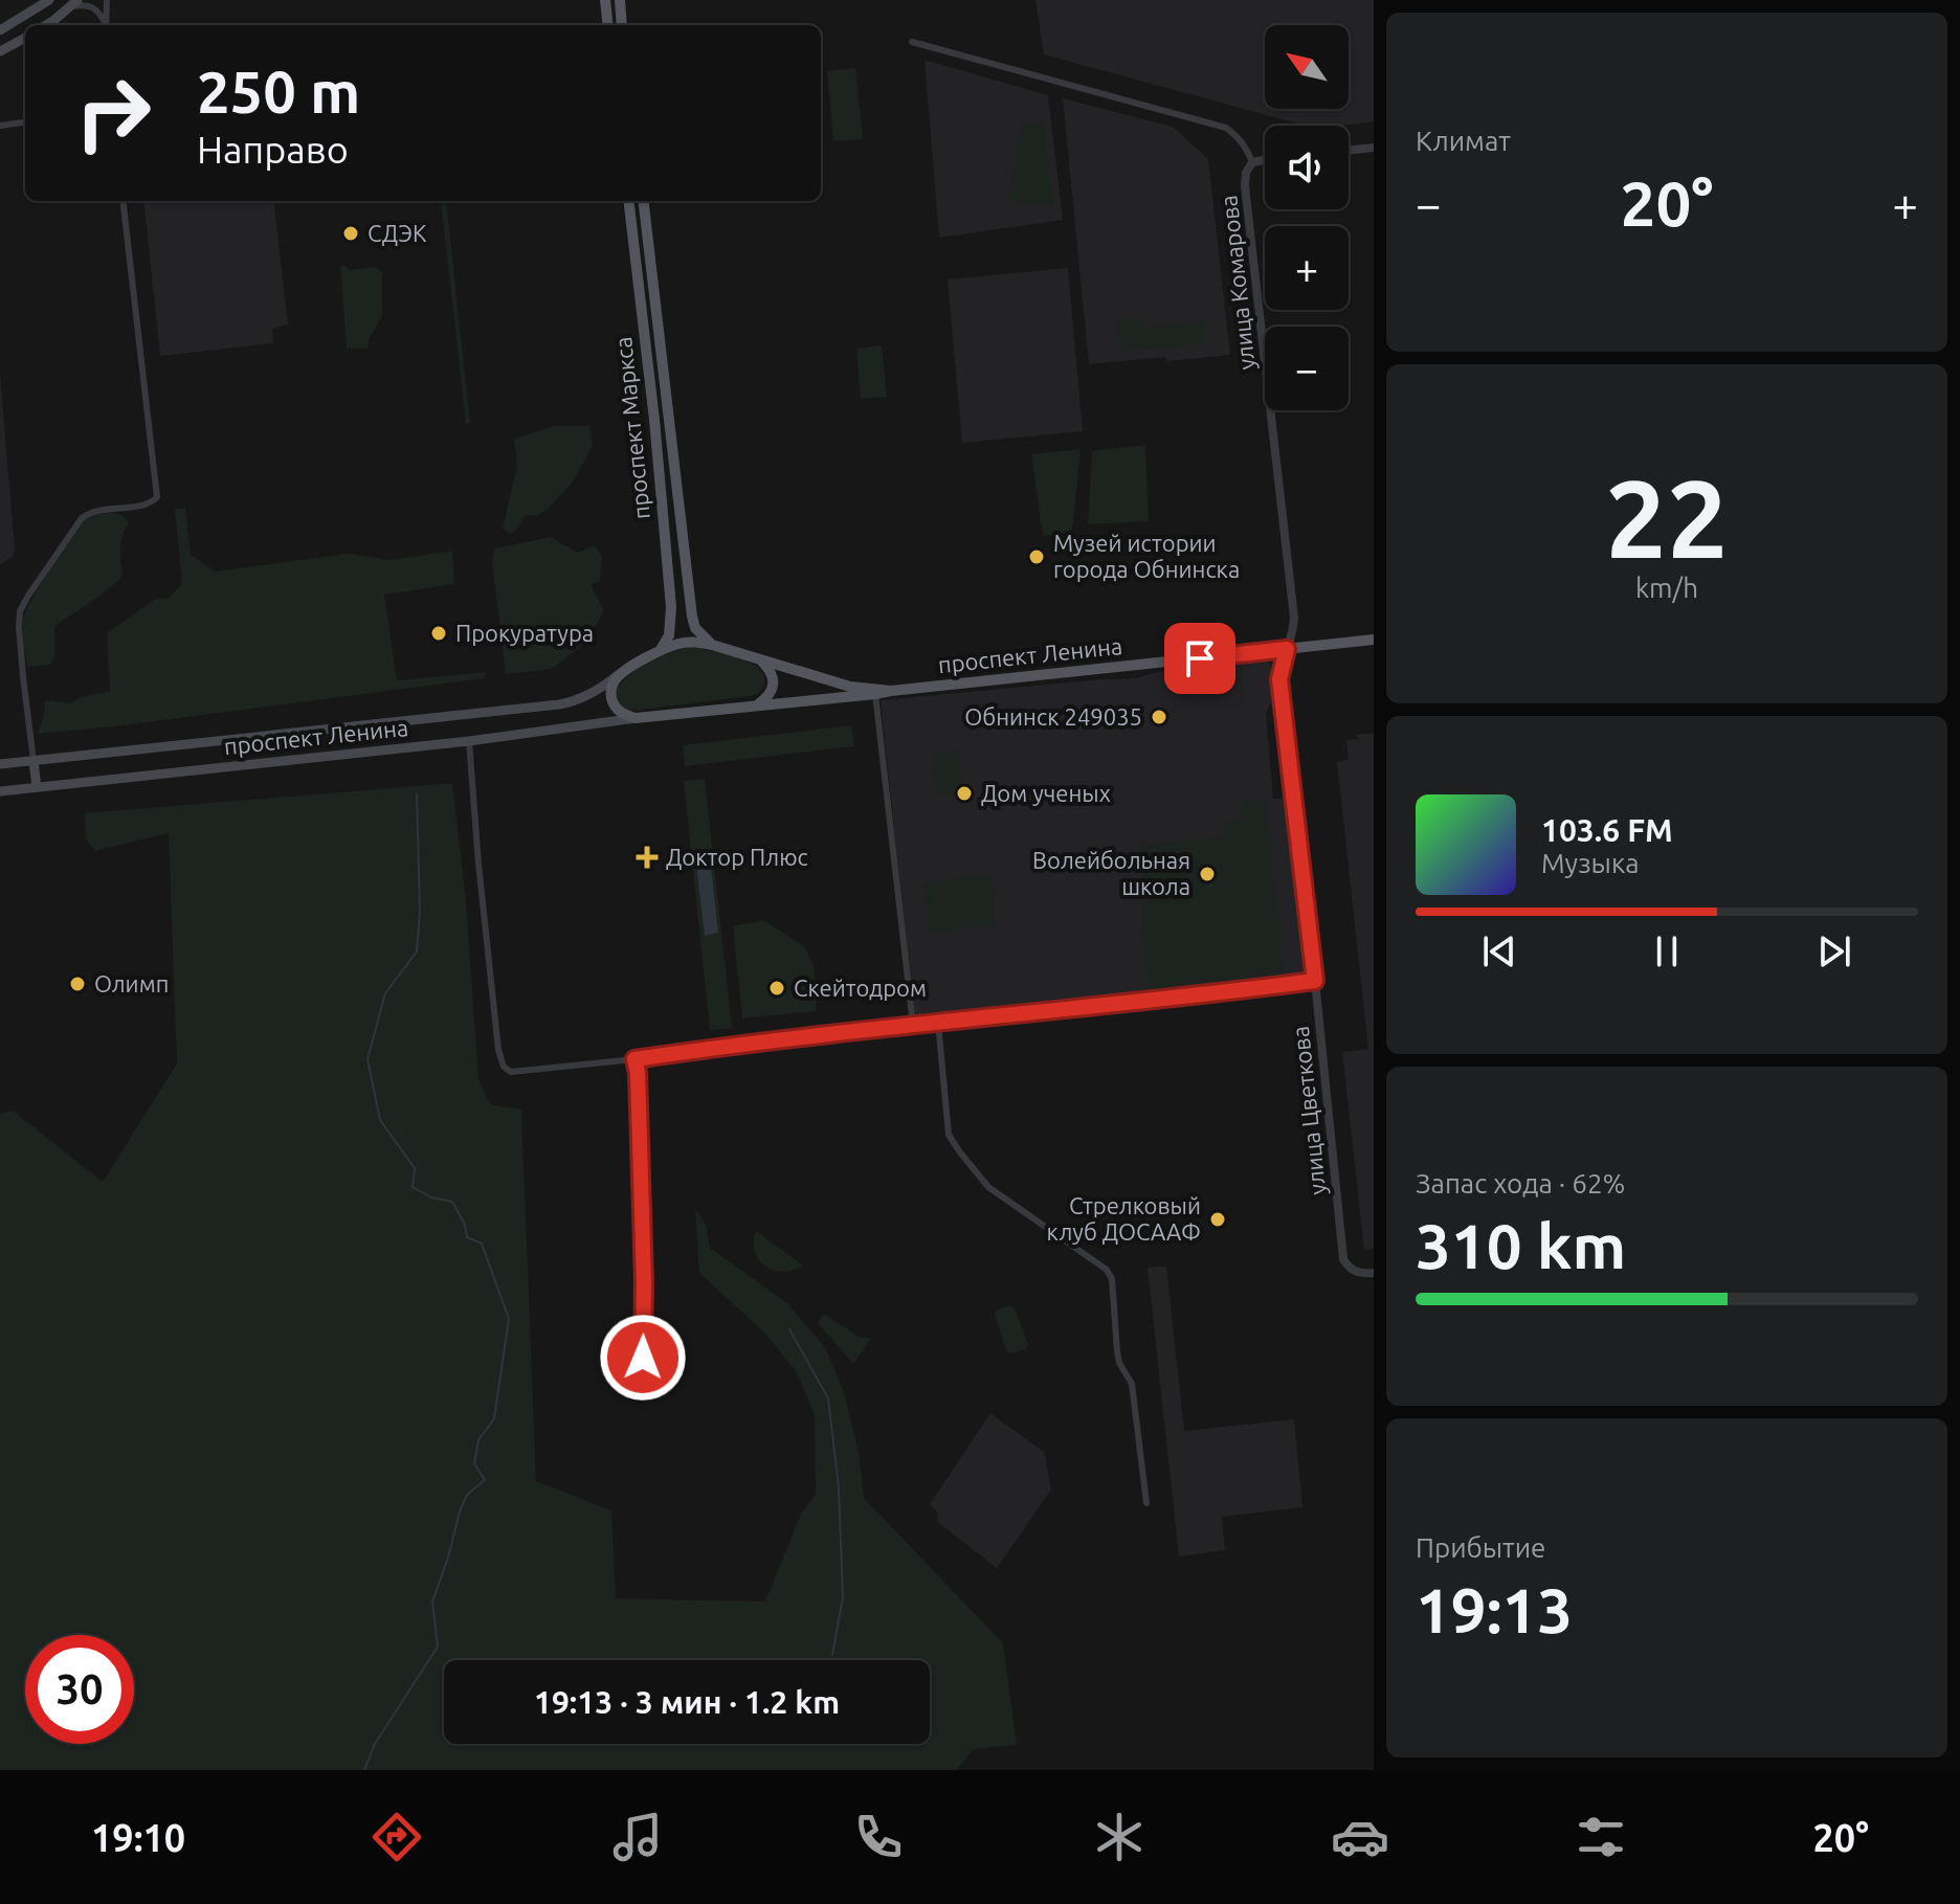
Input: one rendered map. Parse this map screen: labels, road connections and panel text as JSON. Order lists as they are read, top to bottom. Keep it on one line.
{"streets":{"main road":["проспект Маркса","проспект Ленина"],"street":["улица Комарова","улица Цветкова"]},"crossings":[["улица Комарова","проспект Ленина"],["улица Комарова","улица Цветкова"],["проспект Маркса","проспект Ленина"],["проспект Ленина","улица Цветкова"]],"places":{"other":["СДЭК","Музей истории города Обнинска","Прокуратура","Обнинск 249035","Дом ученых","Волейбольная школа","Олимп","Скейтодром","Стрелковый клуб ДОСААФ"],"health":["Доктор Плюс"]},"north":"top left","page":{"tile":["Климат",["22","km/h"],["Запас хода · 62%","310 km"],["Прибытие","19:13"]],"map_buttons":["+","−"],"turn":["250 m","Направо"],"heat":["−","20°","+"],"song":["103.6 FM","Музыка"],"limit":"30","trip":"19:13 · 3 мин · 1.2 km","tabs":["19:10","20°"]}}
